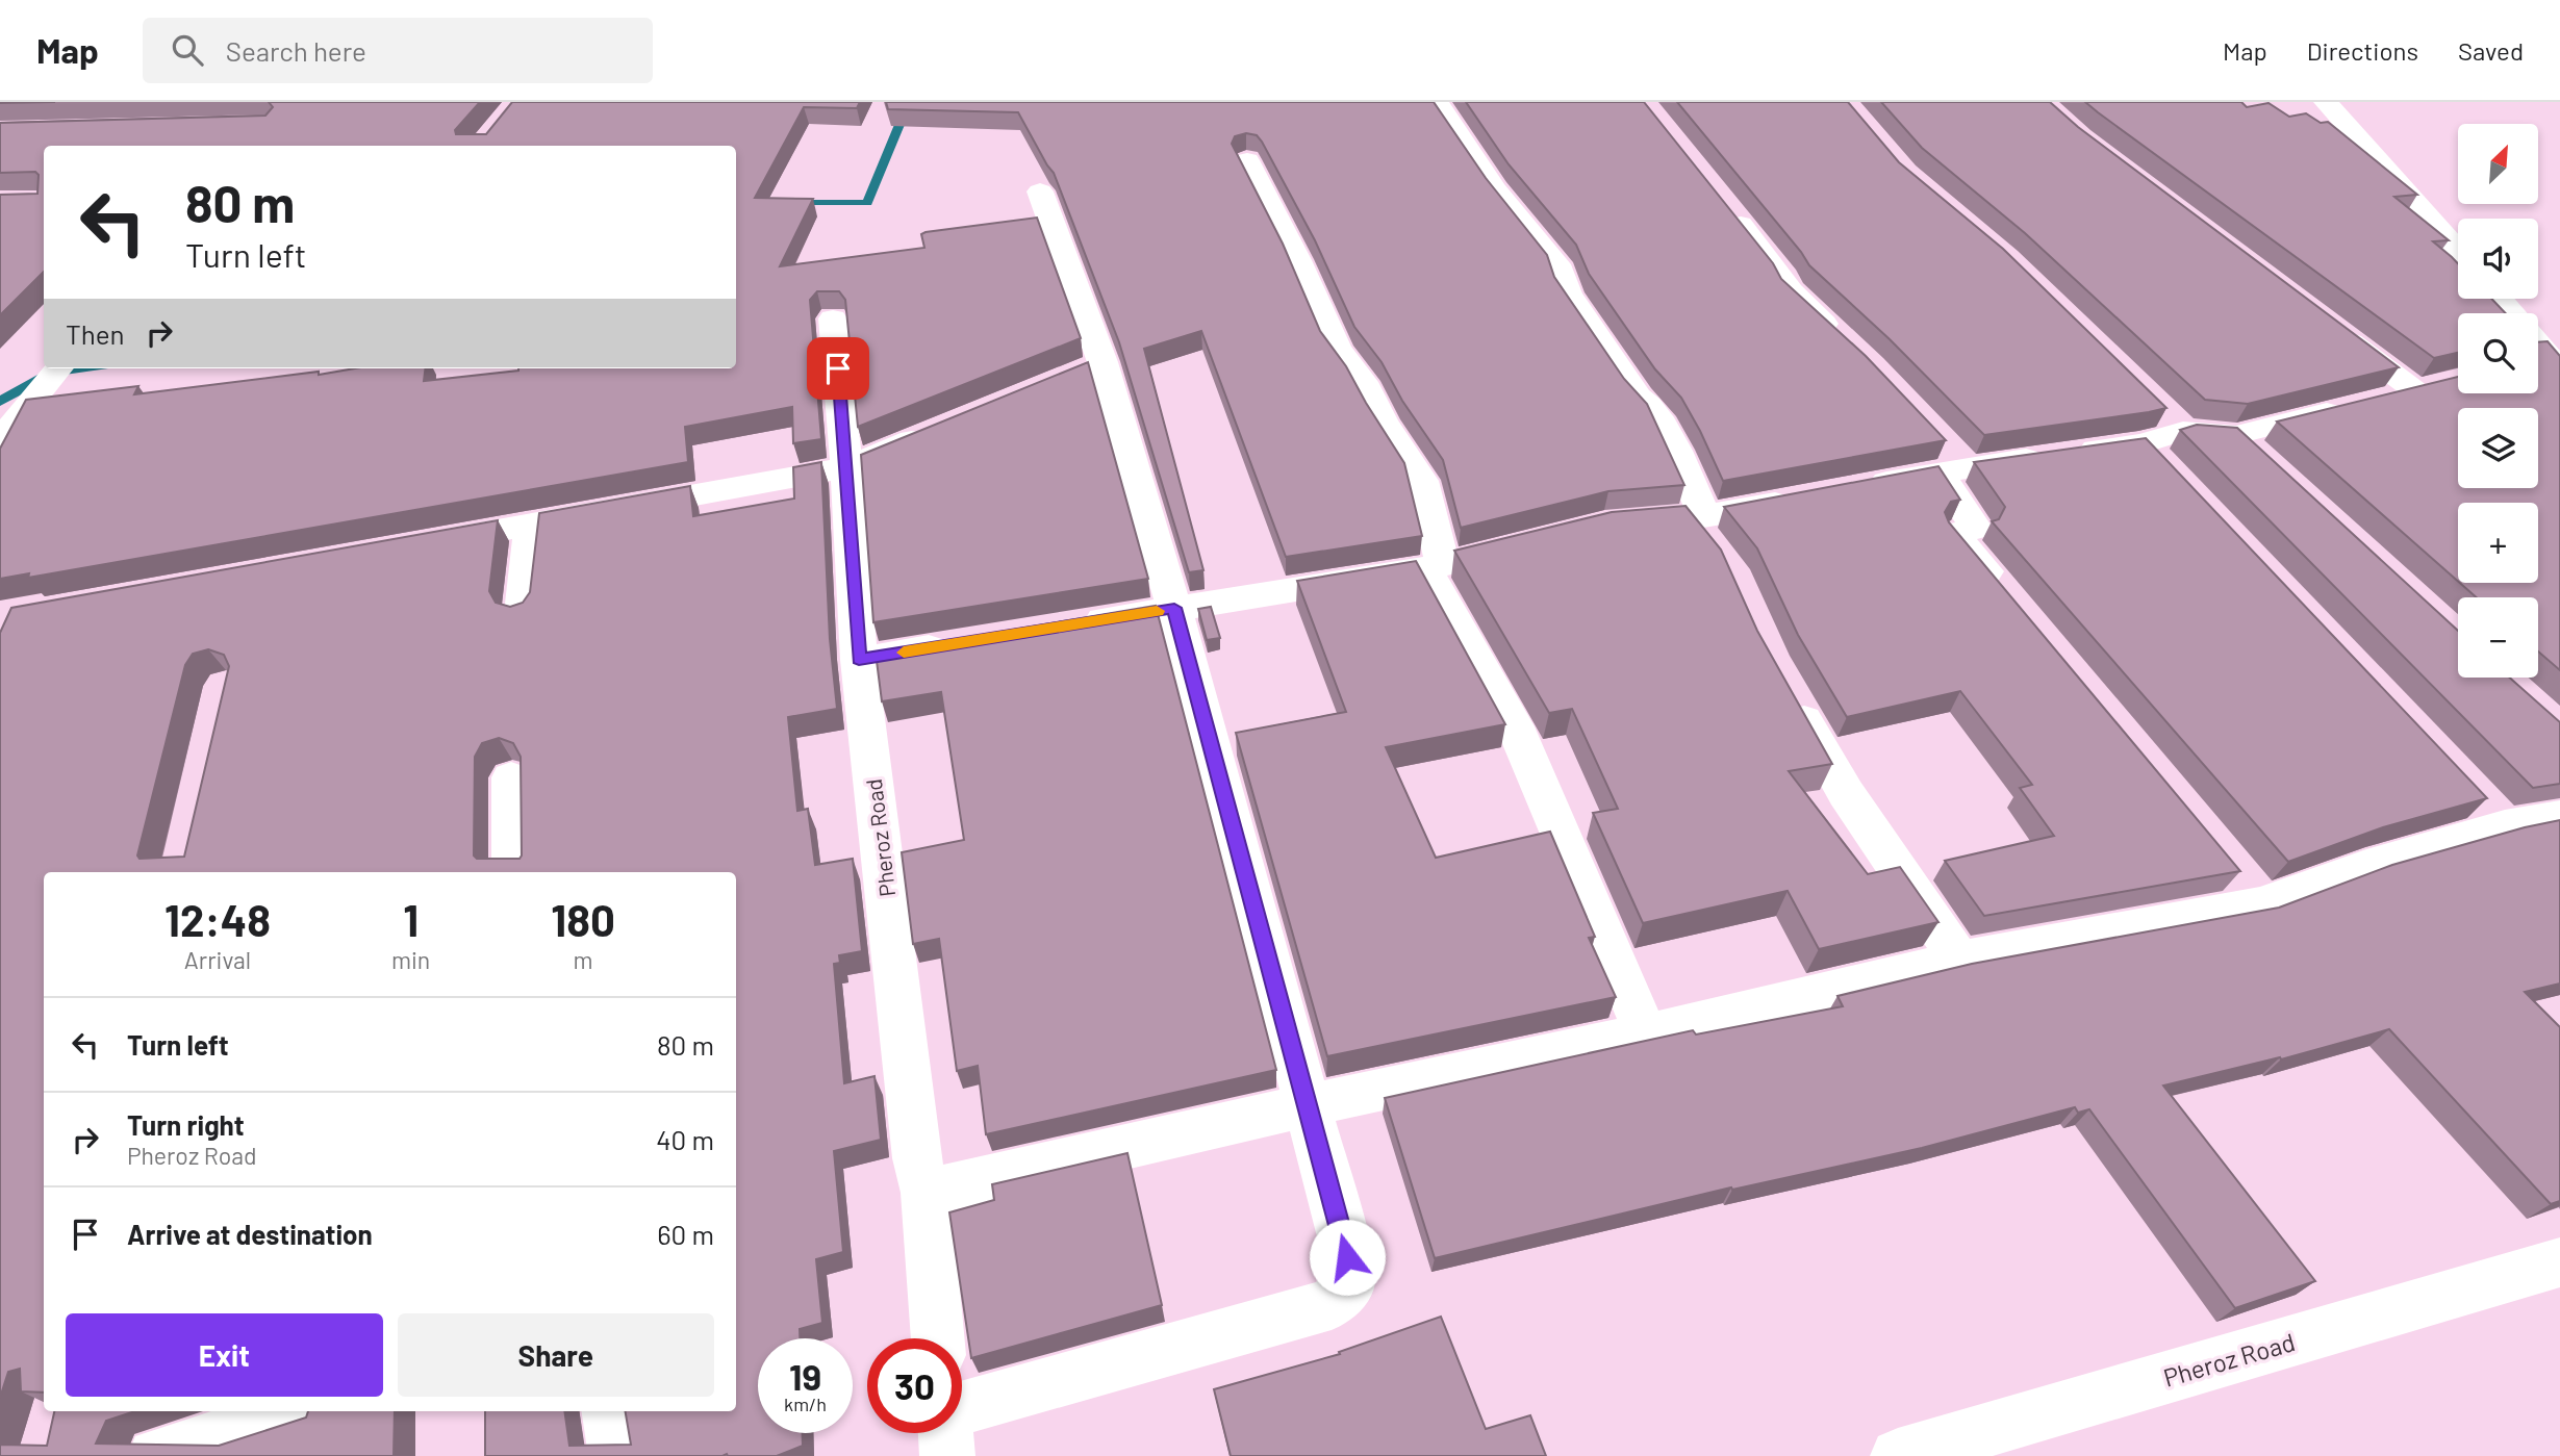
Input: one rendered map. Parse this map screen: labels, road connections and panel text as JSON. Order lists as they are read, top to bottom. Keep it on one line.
{"streets":{"street":["Pheroz Road"]},"north":"top right","page":{"header":"Map","search":"Search here","nav":["Map","Directions","Saved"],"map_buttons":["+","−"],"turn":["80 m","Turn left"],"then":"Then","eta":["12:48","Arrival","1","min","180","m"],"list":[{"name":"Turn left","value":"80 m"},{"name":"Turn right","note":"Pheroz Road","value":"40 m"},{"name":"Arrive at destination","value":"60 m"}],"buttons":["Exit","Share"],"speed":"19 km/h","limit":"30"}}
